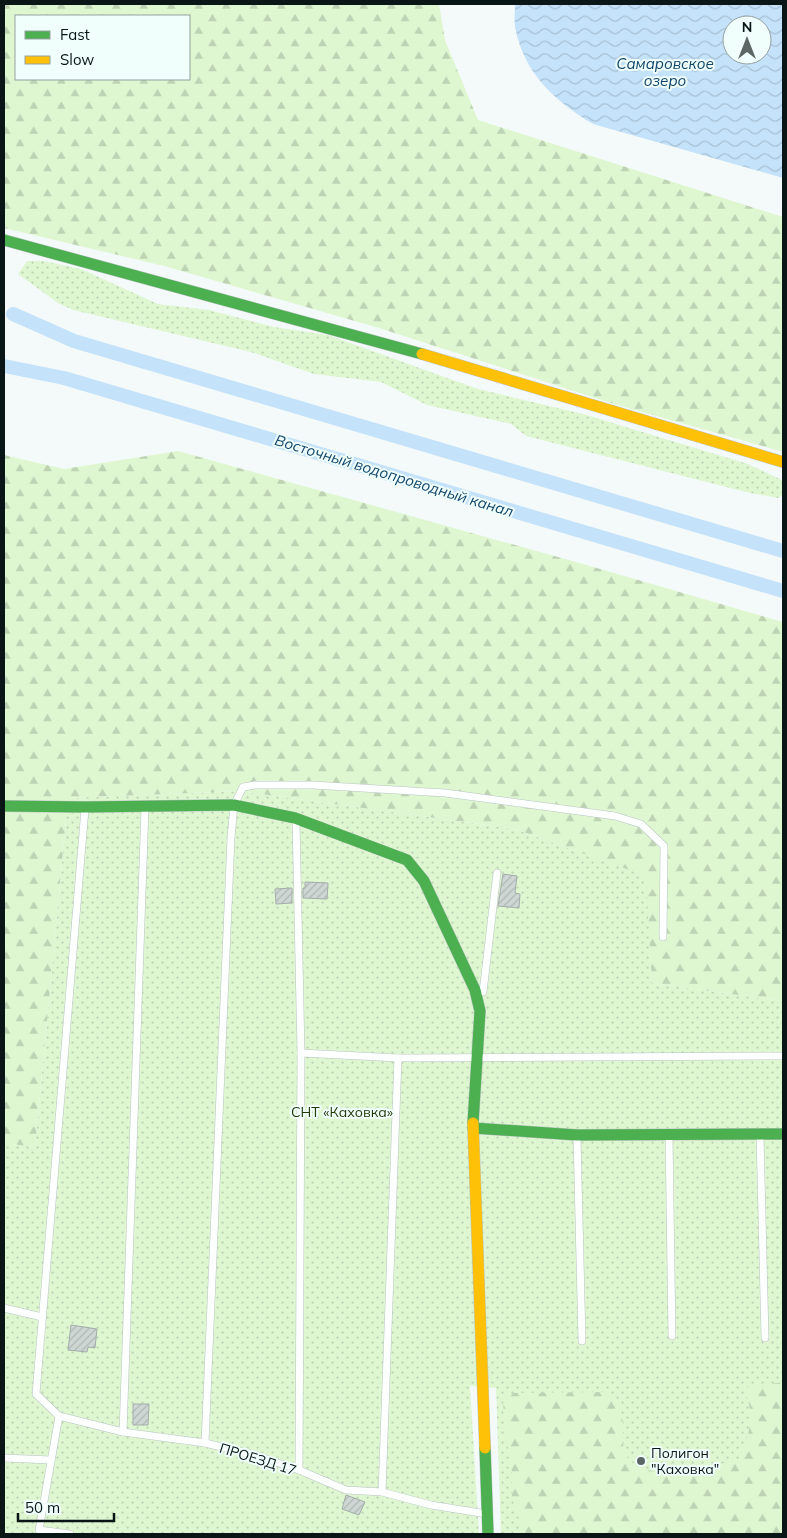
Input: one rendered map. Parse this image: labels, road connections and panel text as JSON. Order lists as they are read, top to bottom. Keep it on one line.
{"streets":{"lane":["ПРОЕЗД 17"]},"water":["Самаровское озеро","Восточный водопроводный канал"],"parks":["СНТ «Каховка»"],"places":["Полигон \"Каховка\""],"legend":["Fast","Slow"],"scale_bar":"50 m","north":"top"}
